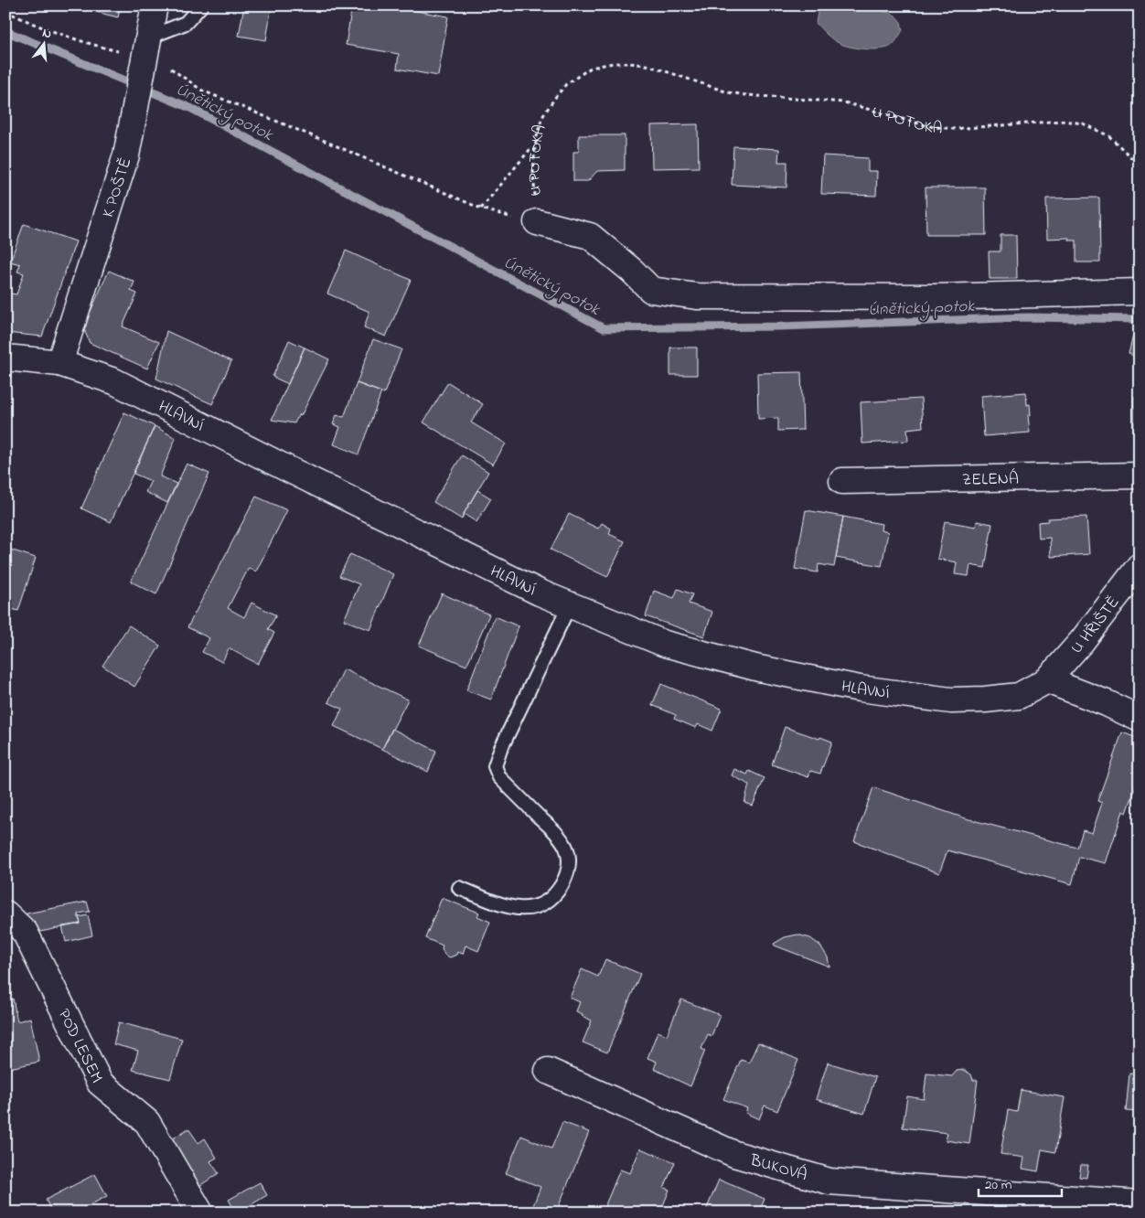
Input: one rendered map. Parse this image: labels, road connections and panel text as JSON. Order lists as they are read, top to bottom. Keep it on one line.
{"streets":{"street":["K POŠTĚ","HLAVNÍ","ZELENÁ","U HŘIŠTĚ","POD LESEM","BUKOVÁ"],"path":["U POTOKA"]},"crossings":[["K POŠTĚ","HLAVNÍ"],["HLAVNÍ","U HŘIŠTĚ"]],"water":["Únětický potok"],"scale_bar":"20 m","north":"top"}
